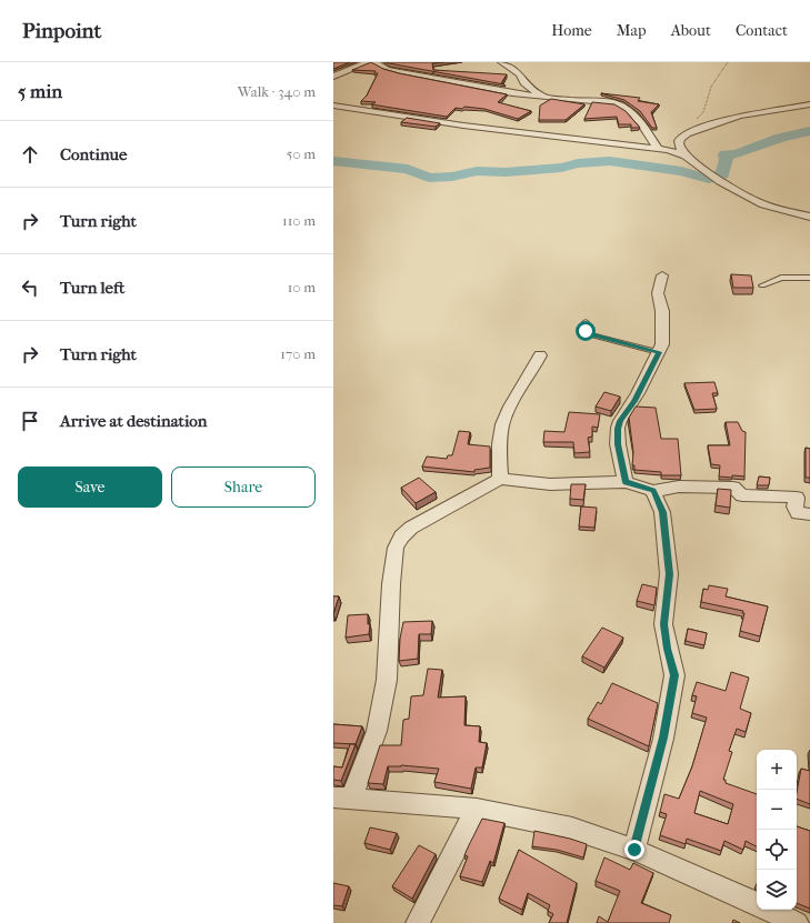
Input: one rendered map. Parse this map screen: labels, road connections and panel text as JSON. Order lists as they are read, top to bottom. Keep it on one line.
{"page":{"header":"Pinpoint","nav":["Home","Map","About","Contact"],"heading":["5 min","Walk · 340 m"],"list":[["Continue","50 m"],["Turn right","110 m"],["Turn left","10 m"],["Turn right","170 m"],"Arrive at destination"],"buttons":["Save","Share"],"map_buttons":["+","−"]}}
